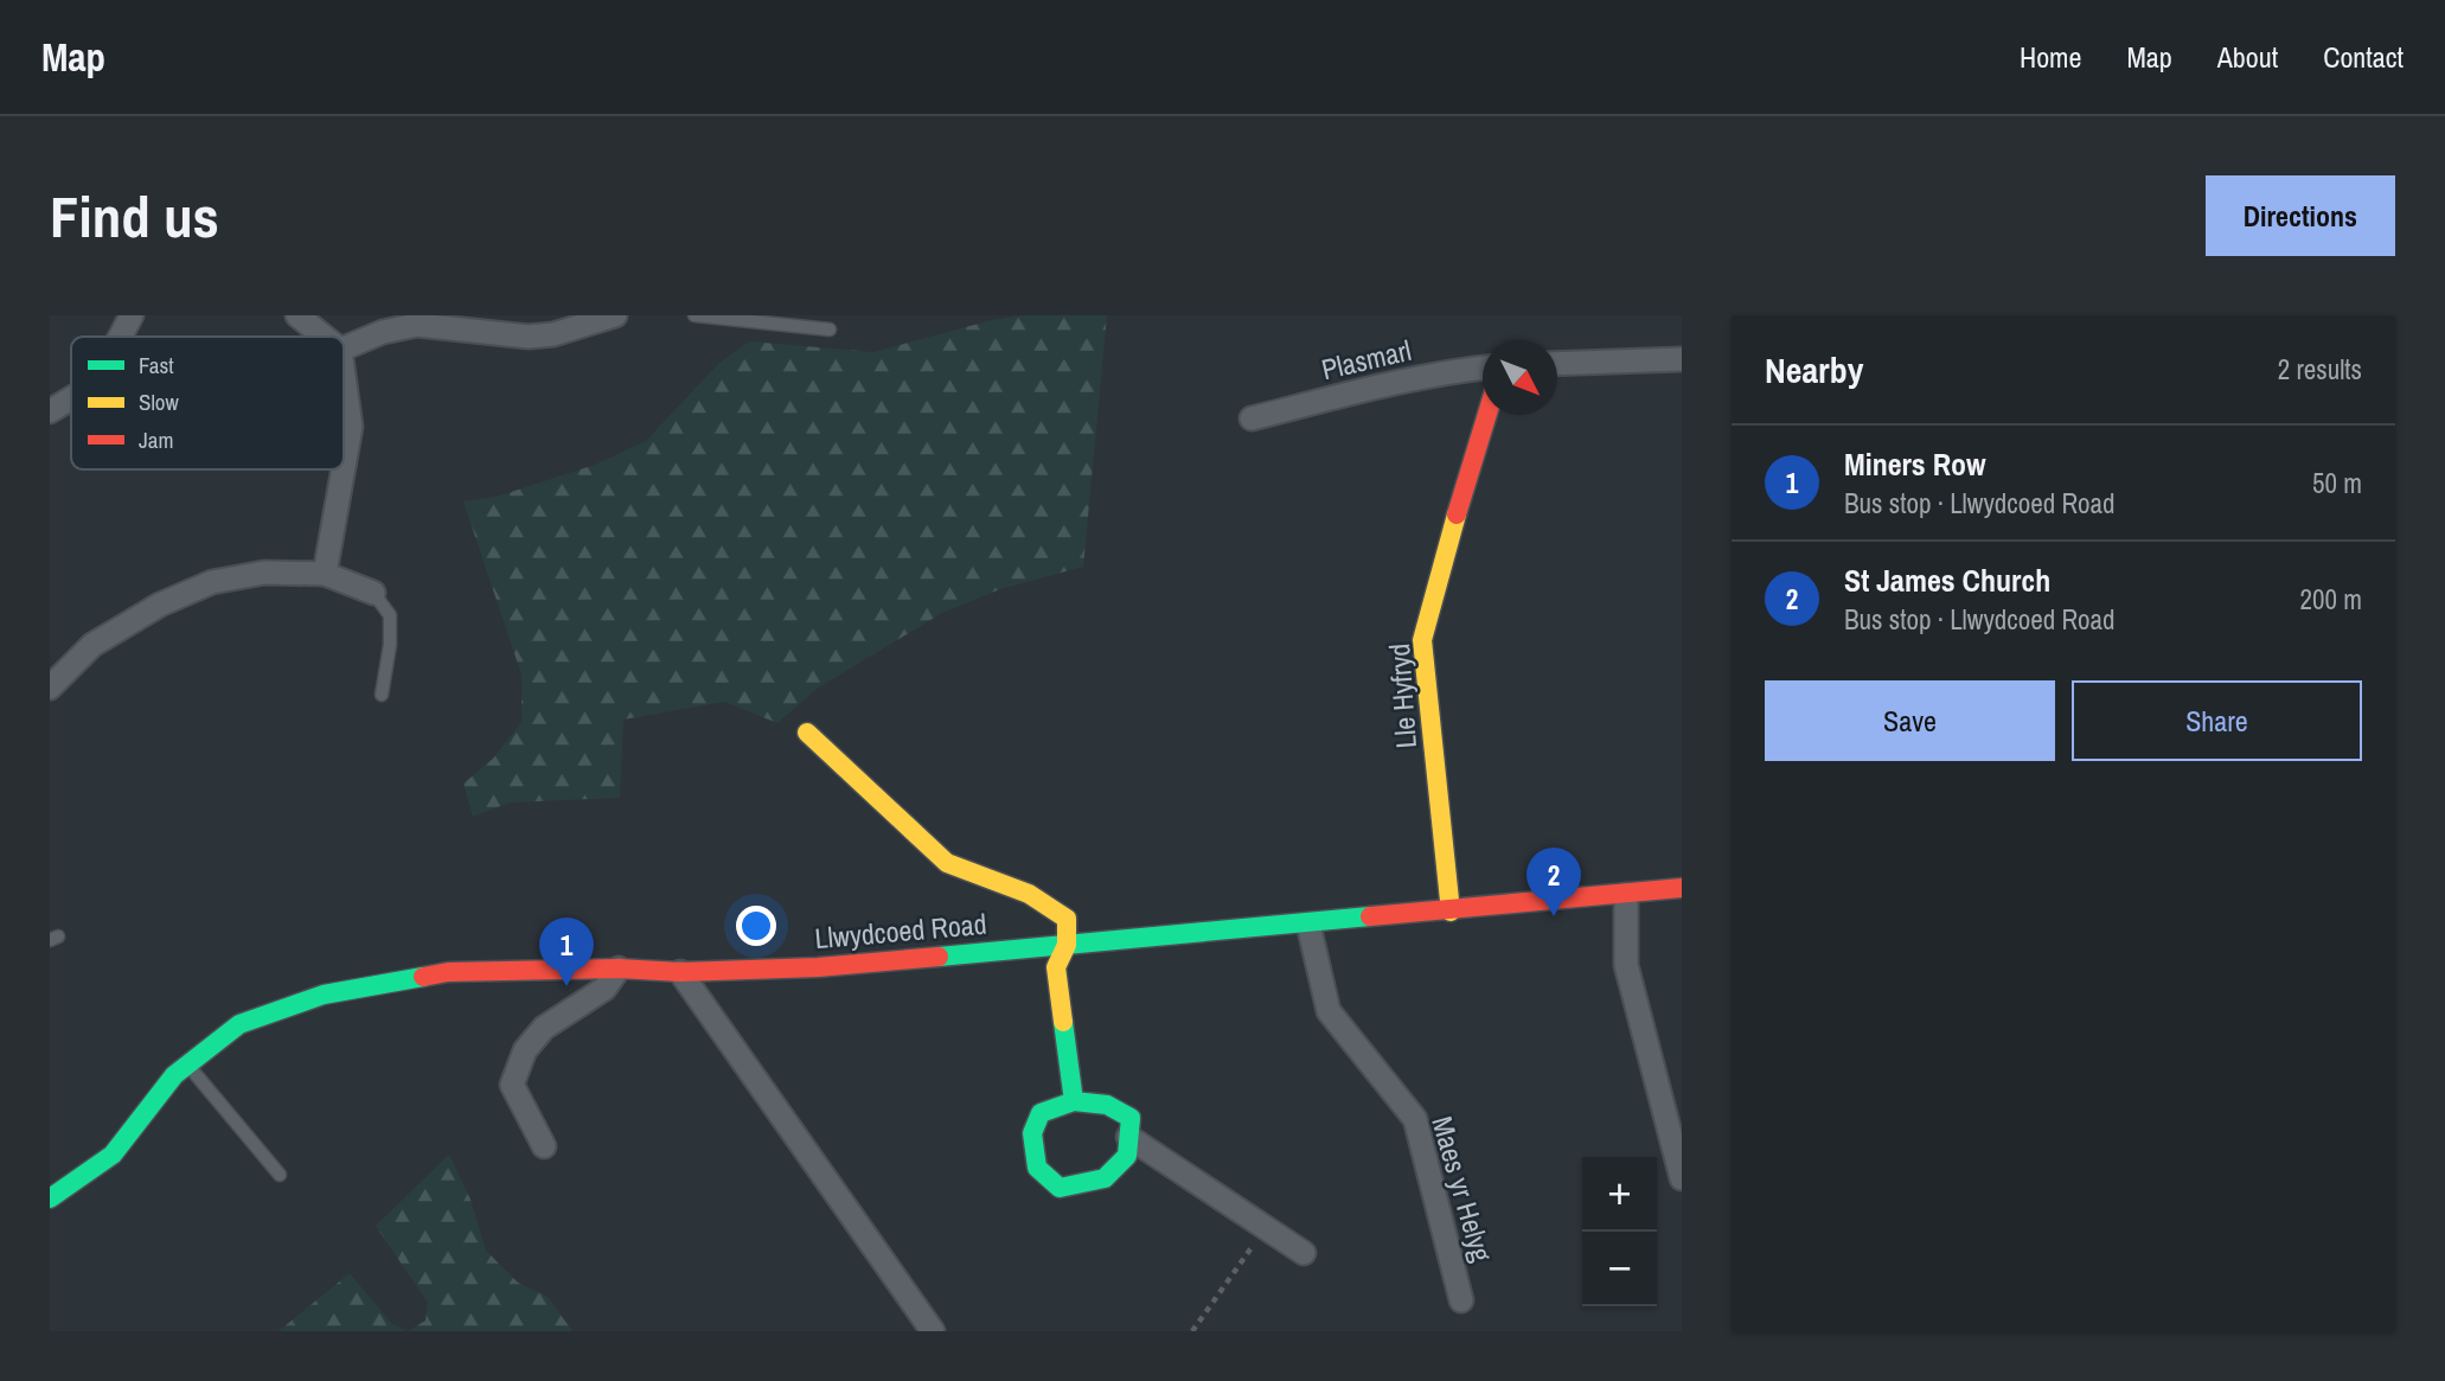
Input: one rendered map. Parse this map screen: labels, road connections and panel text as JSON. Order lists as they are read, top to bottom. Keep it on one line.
{"streets":{"main road":["Lle Hyfryd","Llwydcoed Road"],"street":["Plasmarl","Maes yr Helyg"]},"crossings":[["Lle Hyfryd","Llwydcoed Road"],["Llwydcoed Road","Maes yr Helyg"]],"legend":["Fast","Slow","Jam"],"north":"bottom right","page":{"header":"Map","nav":["Home","Map","About","Contact"],"buttons":["Directions",["Save","Share"]],"title":"Find us","heading":["Nearby","2 results"],"list":[{"mark":"1","name":"Miners Row","note":"Bus stop · Llwydcoed Road","value":"50 m"},{"mark":"2","name":"St James Church","note":"Bus stop · Llwydcoed Road","value":"200 m"}],"pins":["2","1"],"map_buttons":["+","−"]}}
